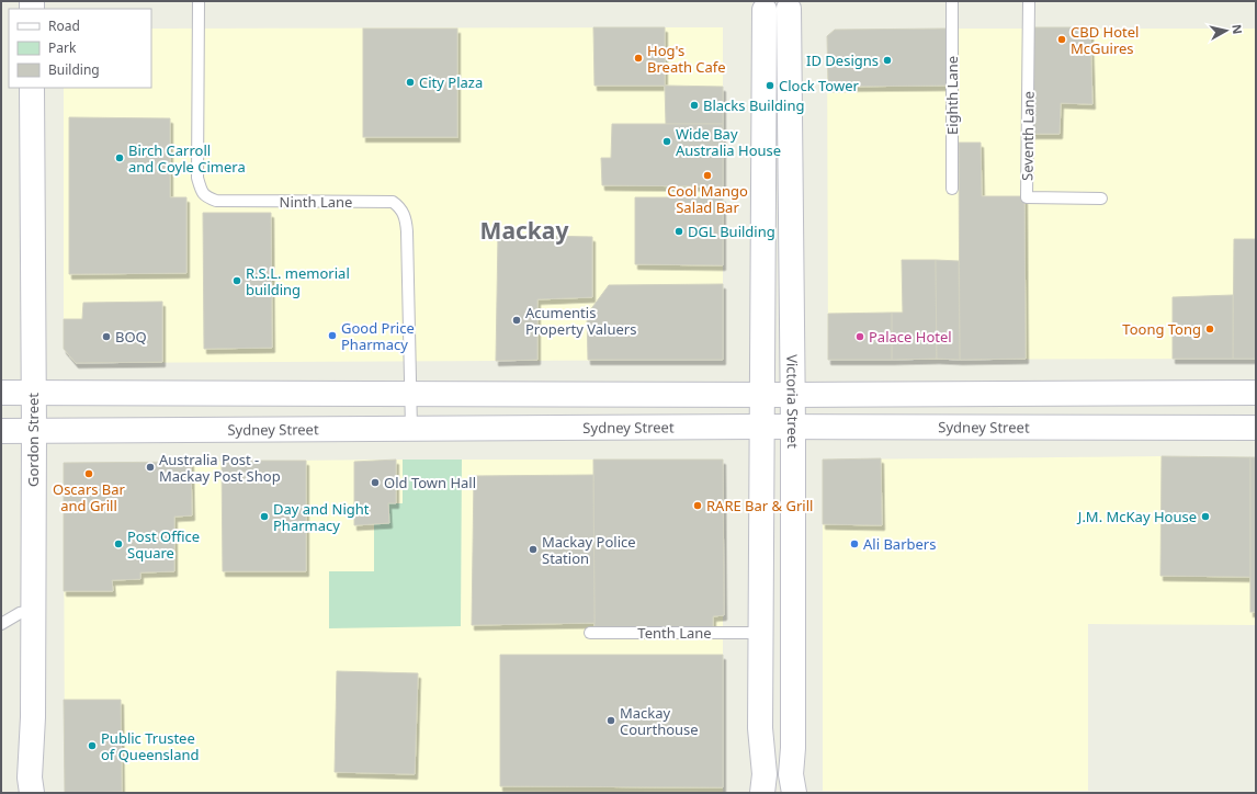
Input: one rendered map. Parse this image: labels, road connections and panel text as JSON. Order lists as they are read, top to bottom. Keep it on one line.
{"streets":{"main road":["Victoria Street","Sydney Street","Gordon Street"],"lane":["Eighth Lane","Seventh Lane","Ninth Lane","Tenth Lane"]},"crossings":[["Ninth Lane","Sydney Street"],["Victoria Street","Sydney Street"],["Victoria Street","Tenth Lane"],["Sydney Street","Gordon Street"]],"districts":["Mackay"],"places":["CBD Hotel McGuires","Hog's Breath Cafe","ID Designs","City Plaza","Clock Tower","Blacks Building","Wide Bay Australia House","Birch Carroll and Coyle Cimera","Cool Mango Salad Bar","DGL Building","R.S.L. memorial building","Acumentis Property Valuers","Toong Tong","Good Price Pharmacy","BOQ","Palace Hotel","Australia Post - Mackay Post Shop","Oscars Bar and Grill","Old Town Hall","RARE Bar & Grill","Day and Night Pharmacy","J.M. McKay House","Post Office Square","Ali Barbers","Mackay Police Station","Mackay Courthouse","Public Trustee of Queensland"],"legend":["Road","Park","Building"],"north":"right"}
